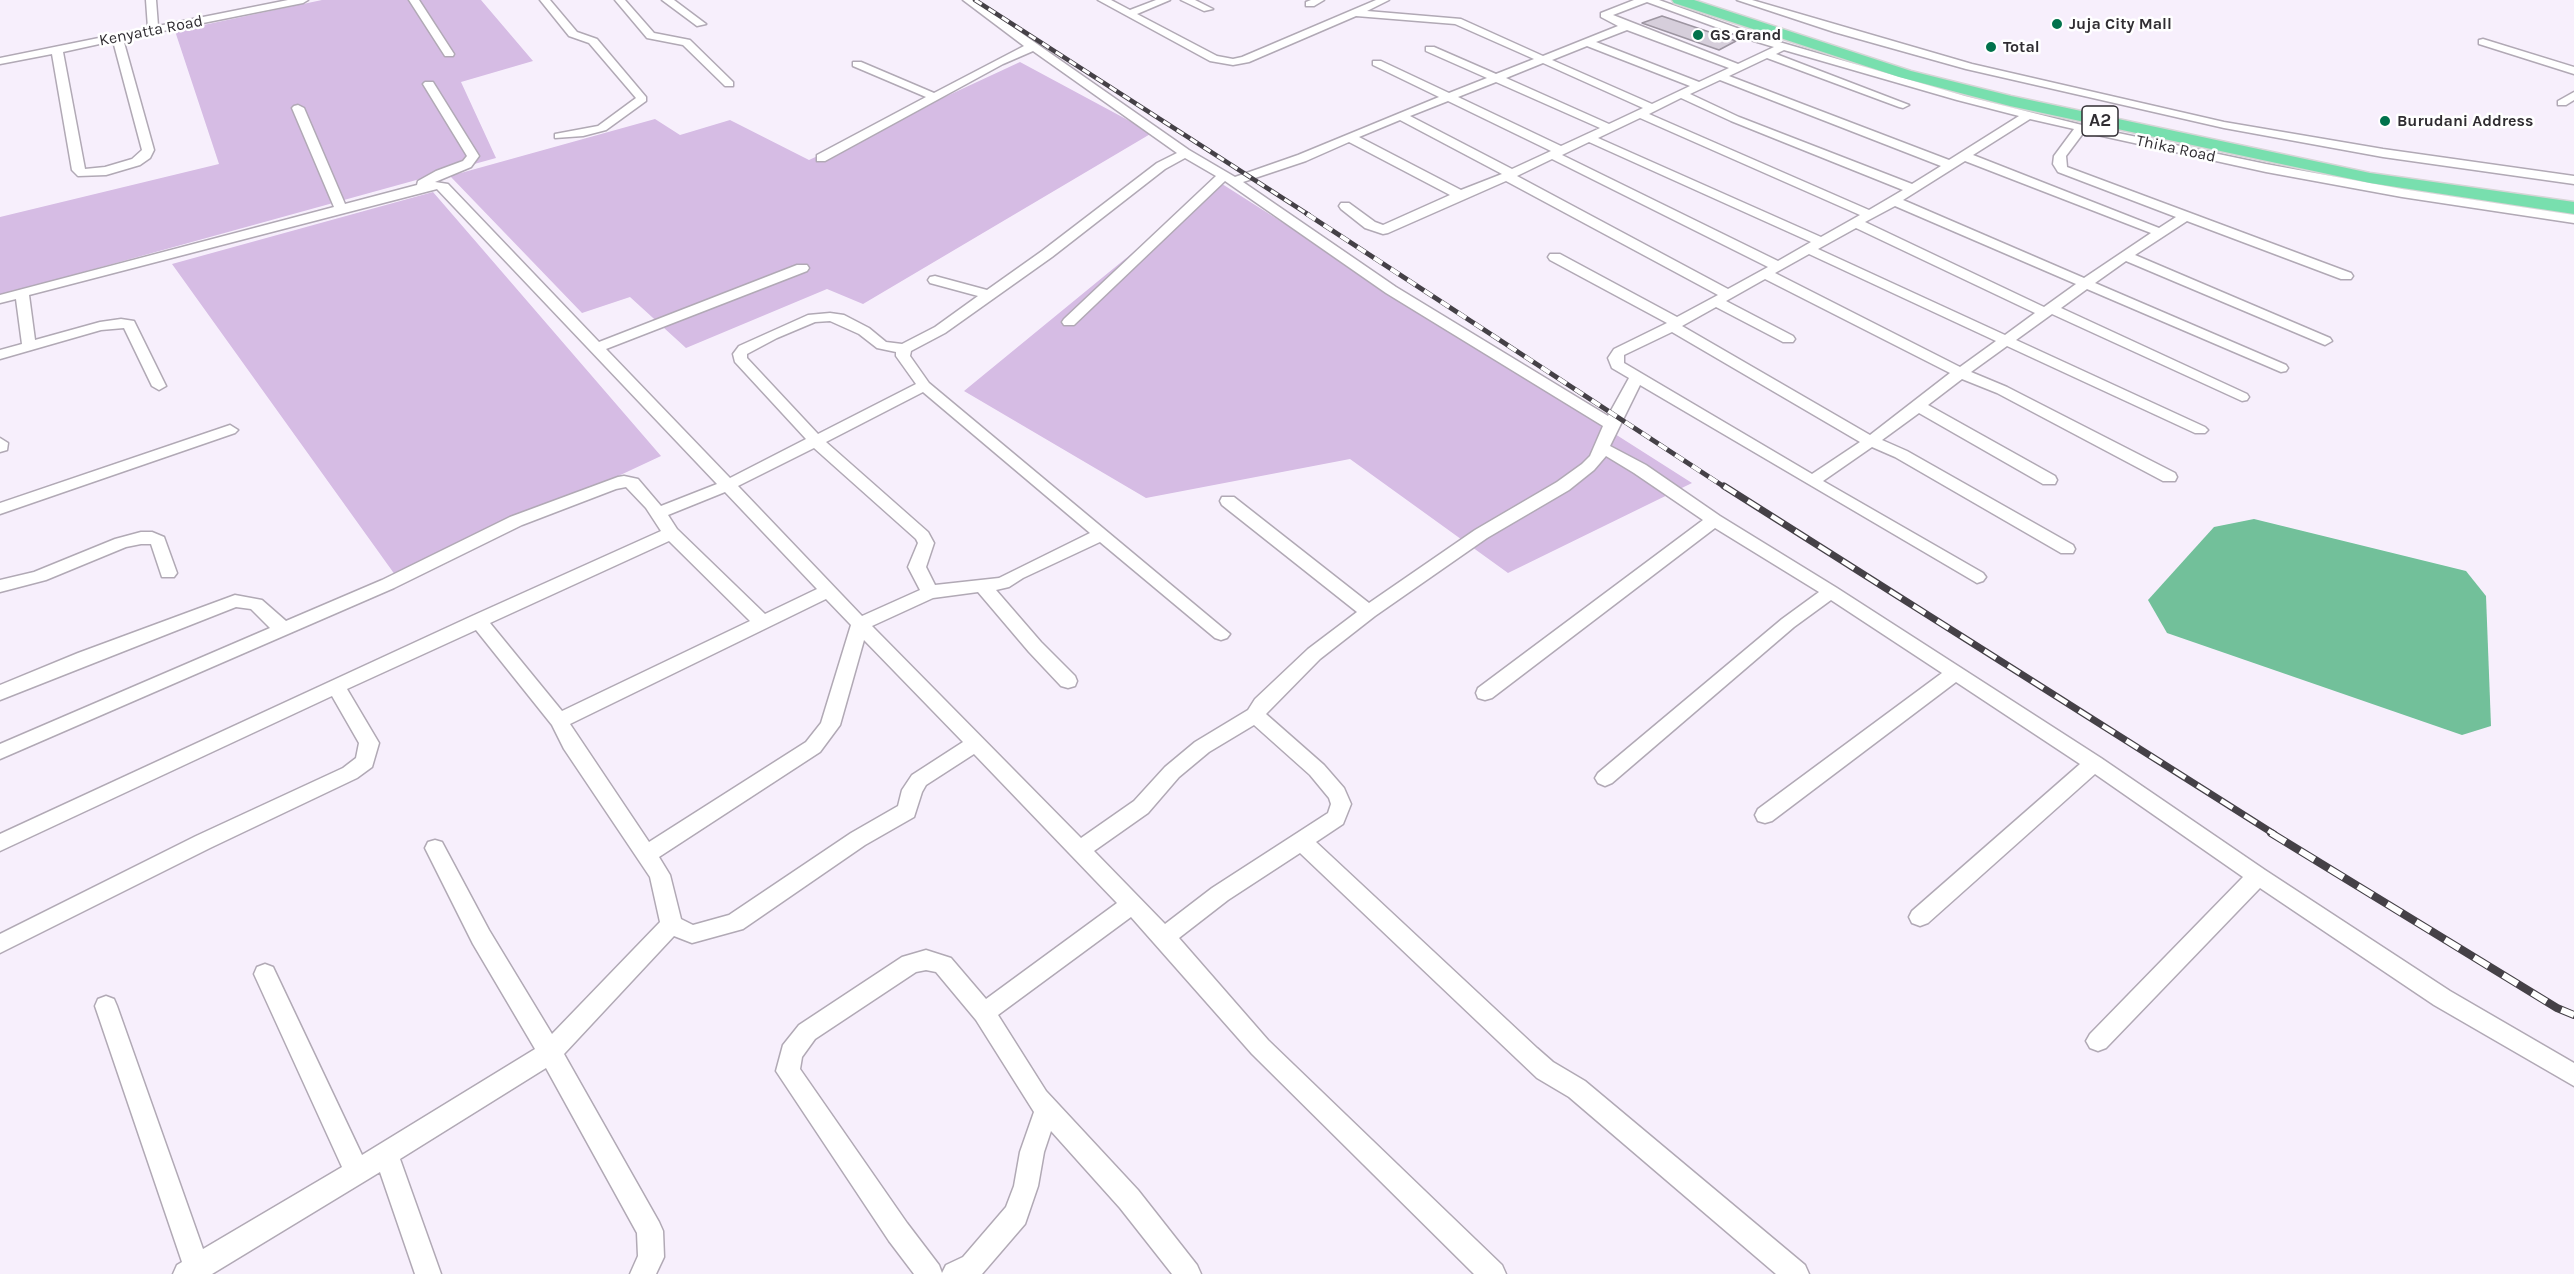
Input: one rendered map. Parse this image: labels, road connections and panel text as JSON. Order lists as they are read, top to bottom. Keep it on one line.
{"streets":{"highway":["A2","Thika Road"],"street":["Kenyatta Road"]},"places":["Juja City Mall","GS Grand","Total","Burudani Address"]}
